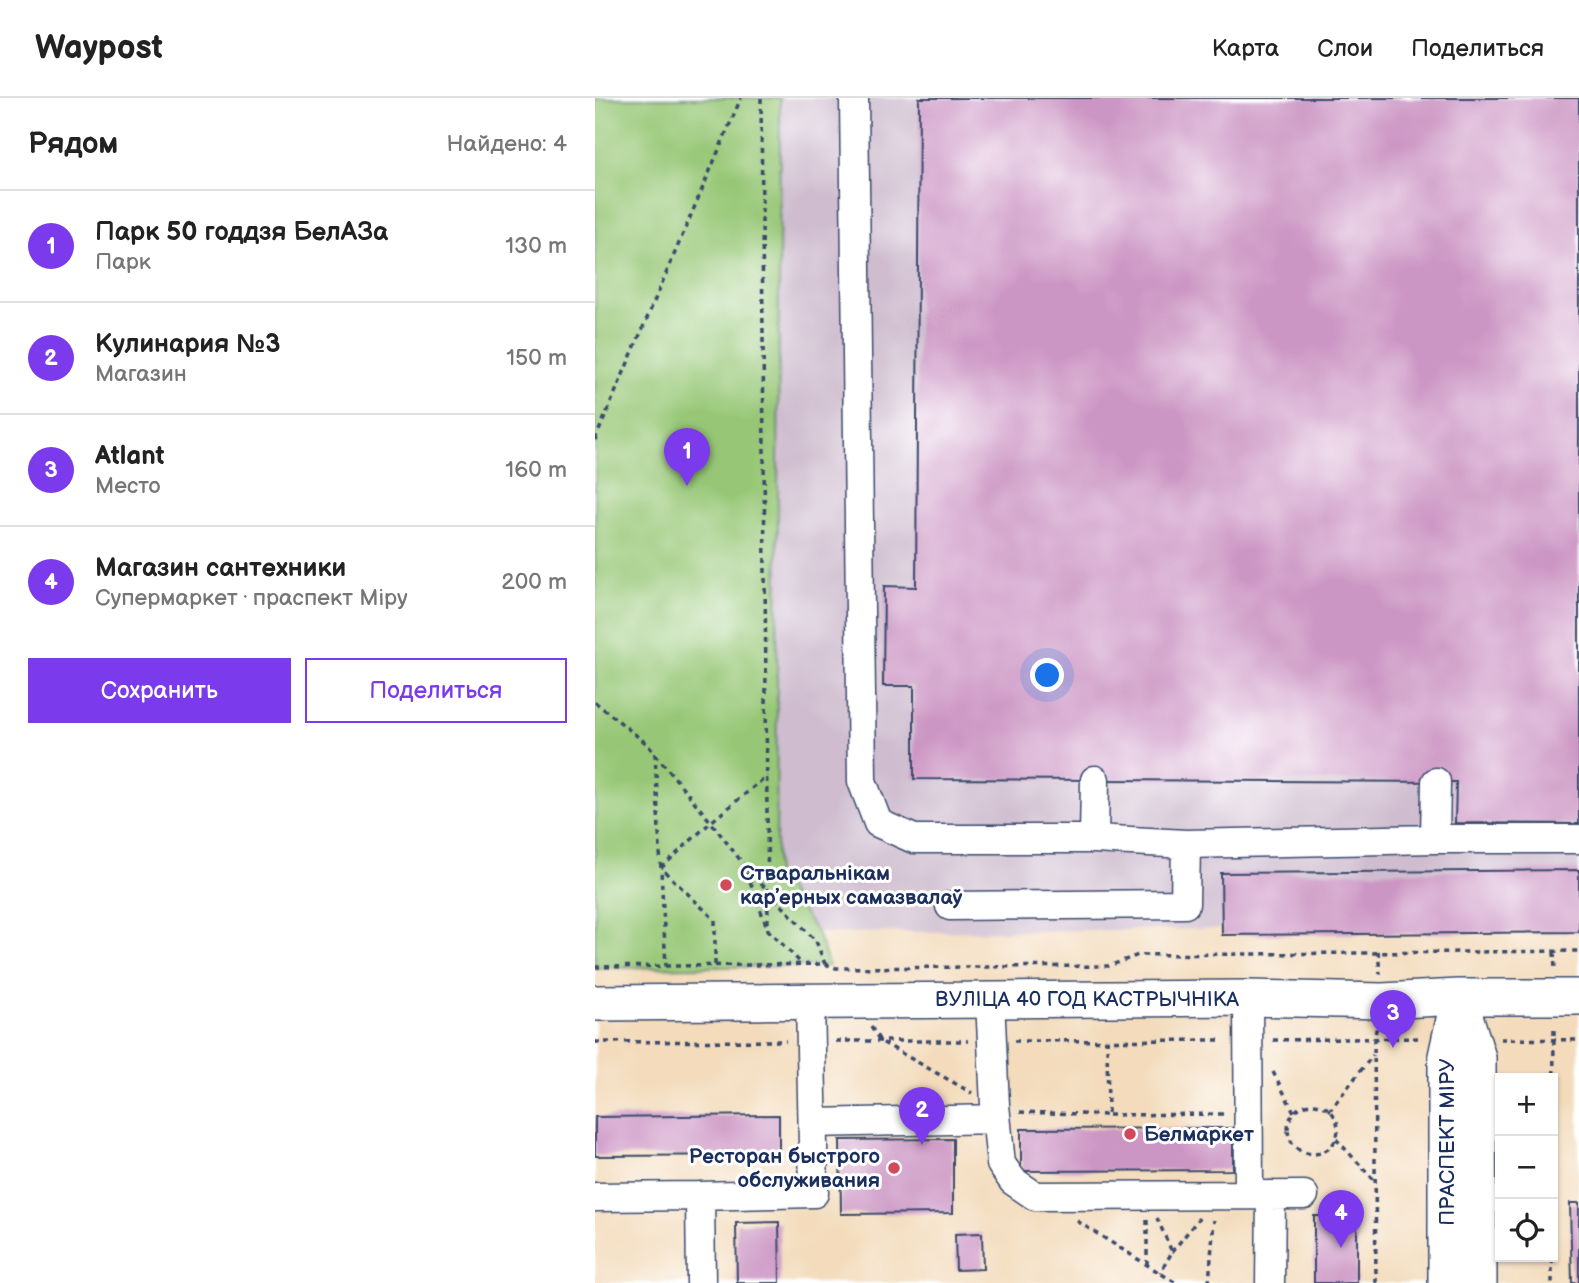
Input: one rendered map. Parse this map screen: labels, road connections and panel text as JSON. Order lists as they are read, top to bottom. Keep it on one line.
{"streets":{"main road":["ВУЛІЦА 40 ГОД КАСТРЫЧНІКА","ПРАСПЕКТ МІРУ"]},"crossings":[["ВУЛІЦА 40 ГОД КАСТРЫЧНІКА","ПРАСПЕКТ МІРУ"]],"places":["Стваральнікам карʼерных самазвалаў","Белмаркет","Ресторан быстрого обслуживания"],"page":{"header":"Waypost","nav":["Карта","Слои","Поделиться"],"heading":["Рядом","Найдено: 4"],"list":[{"mark":"1","name":"Парк 50 годдзя БелАЗа","note":"Парк","value":"130 m"},{"mark":"2","name":"Кулинария №3","note":"Магазин","value":"150 m"},{"mark":"3","name":"Atlant","note":"Место","value":"160 m"},{"mark":"4","name":"Магазин сантехники","note":"Супермаркет · праспект Міру","value":"200 m"}],"pins":["1","3","2","4"],"buttons":["Сохранить","Поделиться"],"map_buttons":["+","−"]}}
